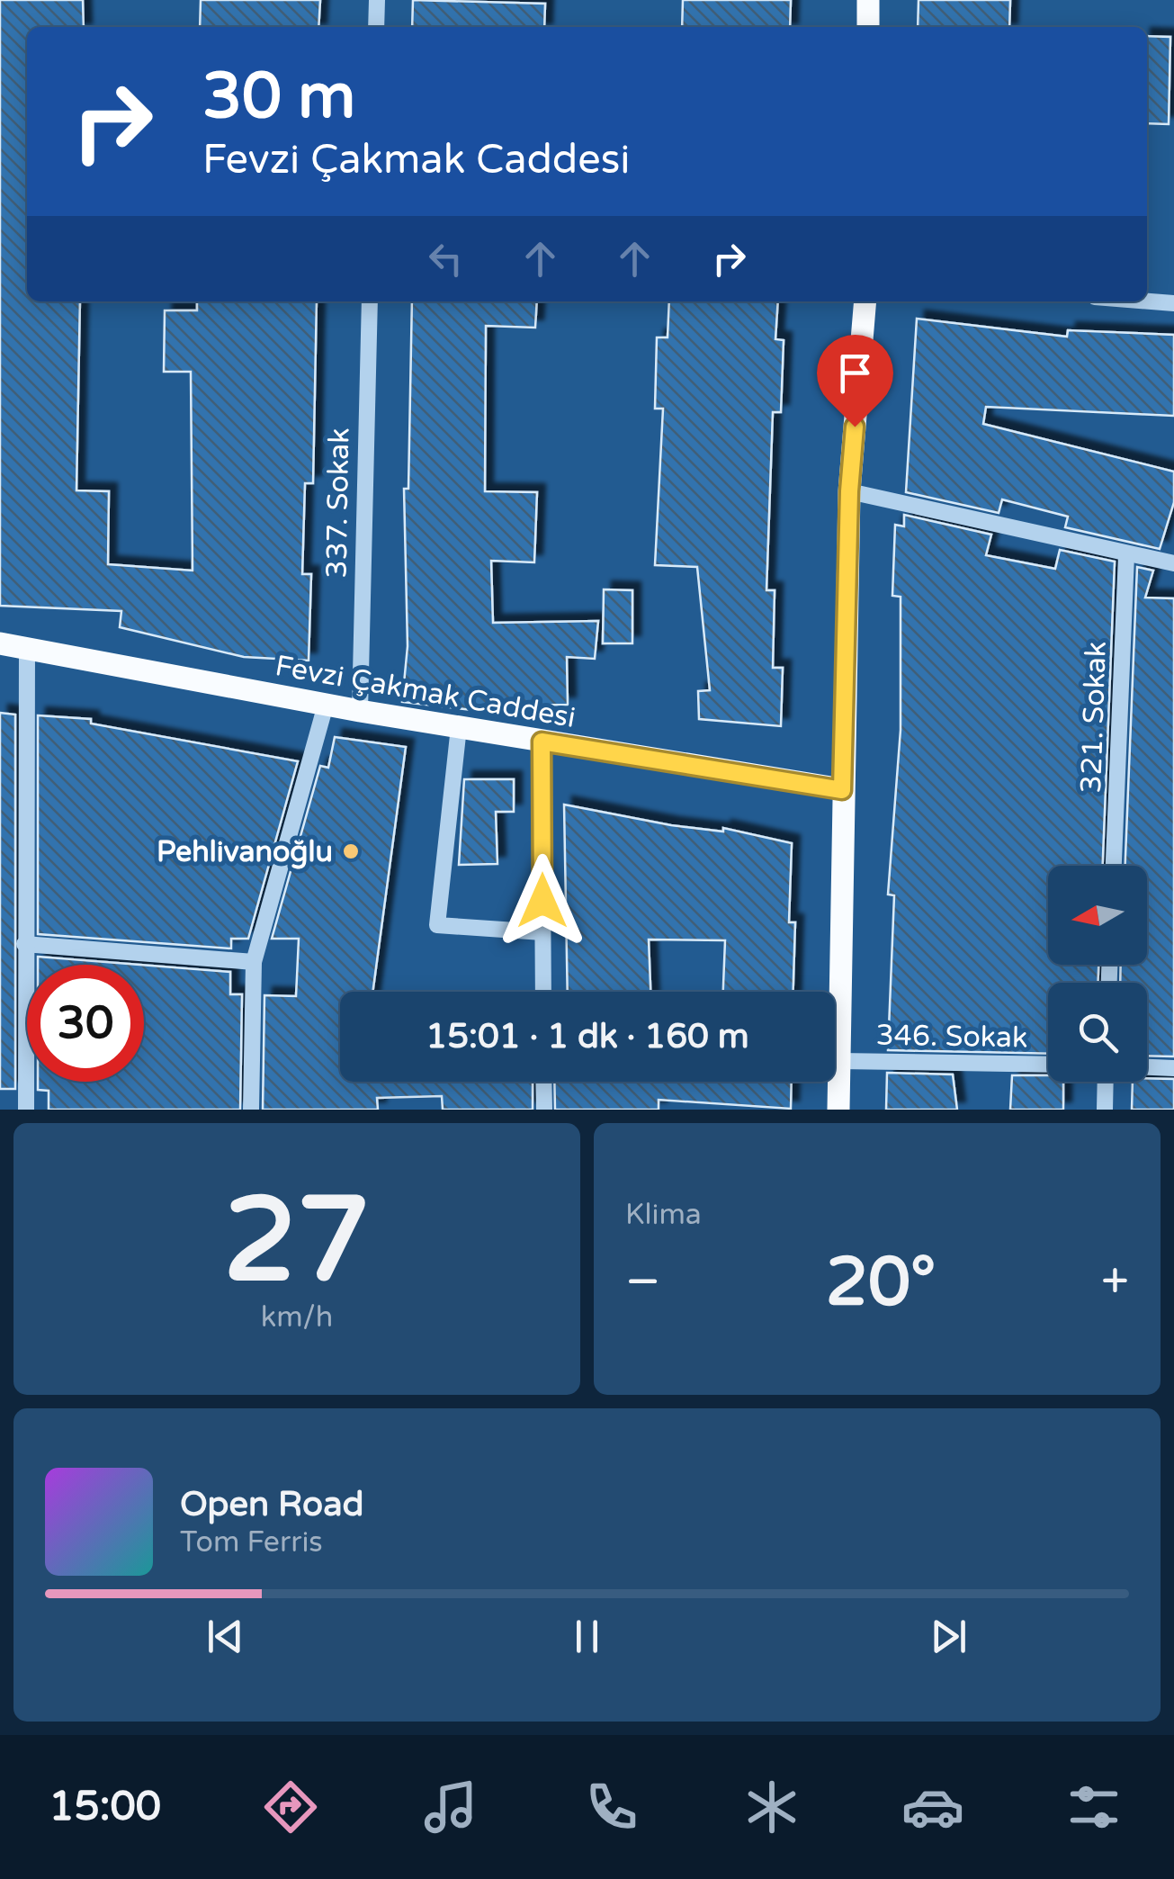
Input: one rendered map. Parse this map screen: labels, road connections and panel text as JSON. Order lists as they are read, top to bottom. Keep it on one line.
{"streets":{"main road":["Fevzi Çakmak Caddesi"],"street":["337. Sokak","321. Sokak","346. Sokak"]},"crossings":[["337. Sokak","Fevzi Çakmak Caddesi"]],"places":["Pehlivanoğlu"],"north":"left","page":{"turn":["30 m","Fevzi Çakmak Caddesi"],"limit":"30","trip":"15:01 · 1 dk · 160 m","tile":[["27","km/h"],"Klima"],"heat":["−","20°","+"],"song":["Open Road","Tom Ferris"],"tabs":"15:00"}}
